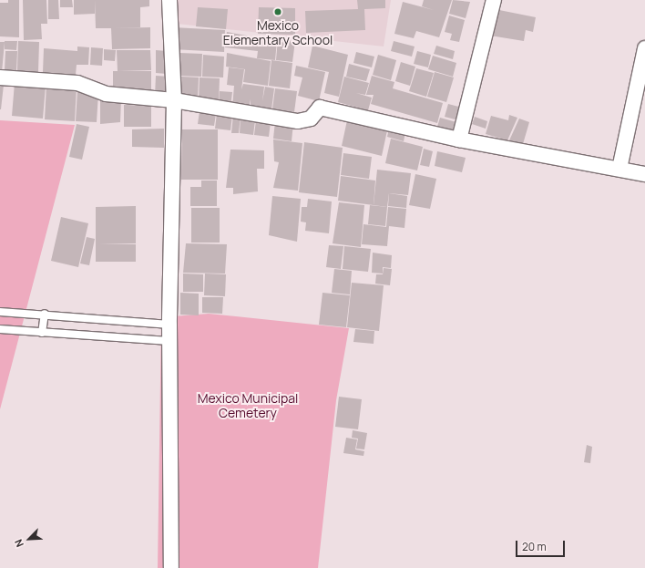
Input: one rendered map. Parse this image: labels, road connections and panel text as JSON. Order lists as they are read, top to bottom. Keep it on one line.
{"parks":["Mexico Municipal Cemetery"],"places":["Mexico Elementary School"],"scale_bar":"20 m","north":"bottom left"}
